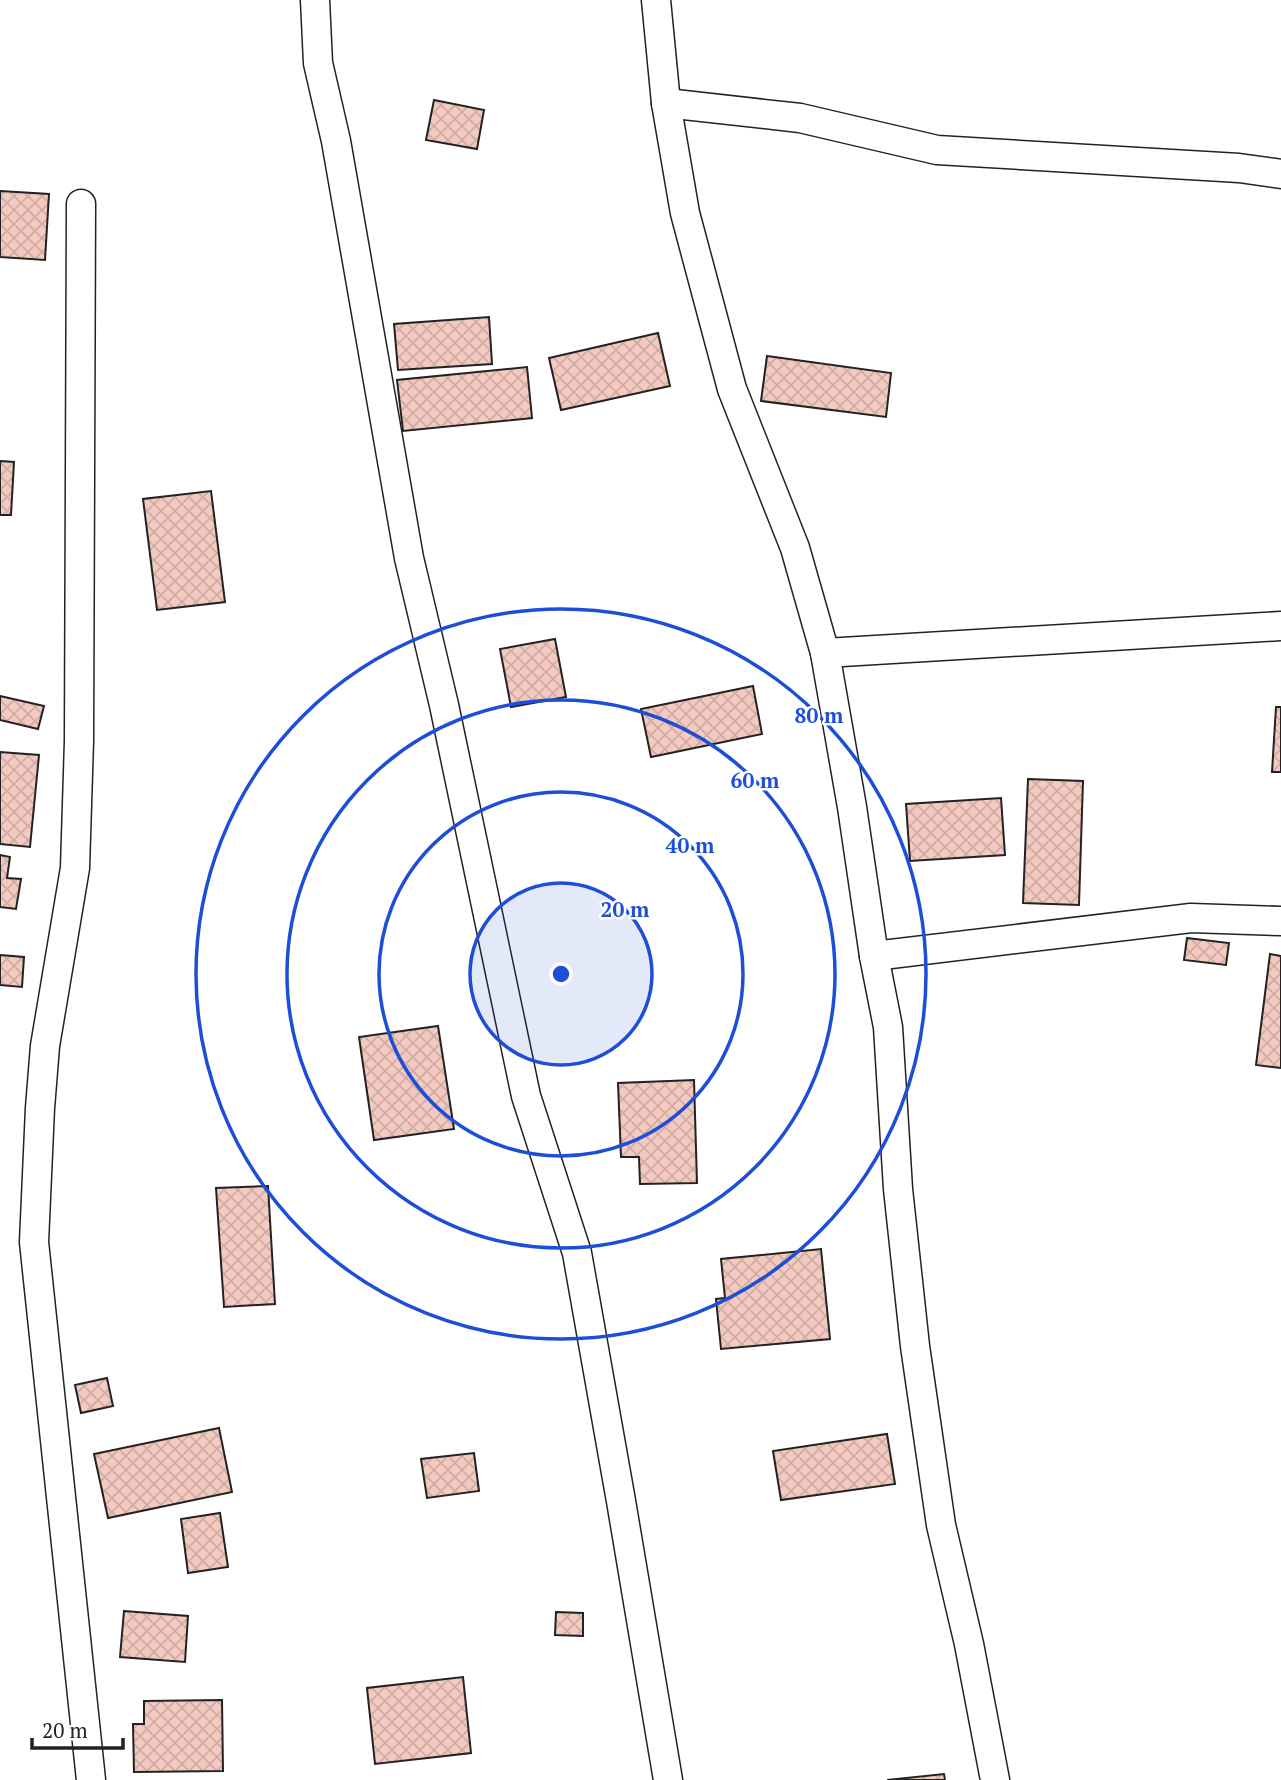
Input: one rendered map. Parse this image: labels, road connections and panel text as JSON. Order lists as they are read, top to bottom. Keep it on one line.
{"scale_bar":"20 m","rings":["80 m","60 m","40 m","20 m"]}
